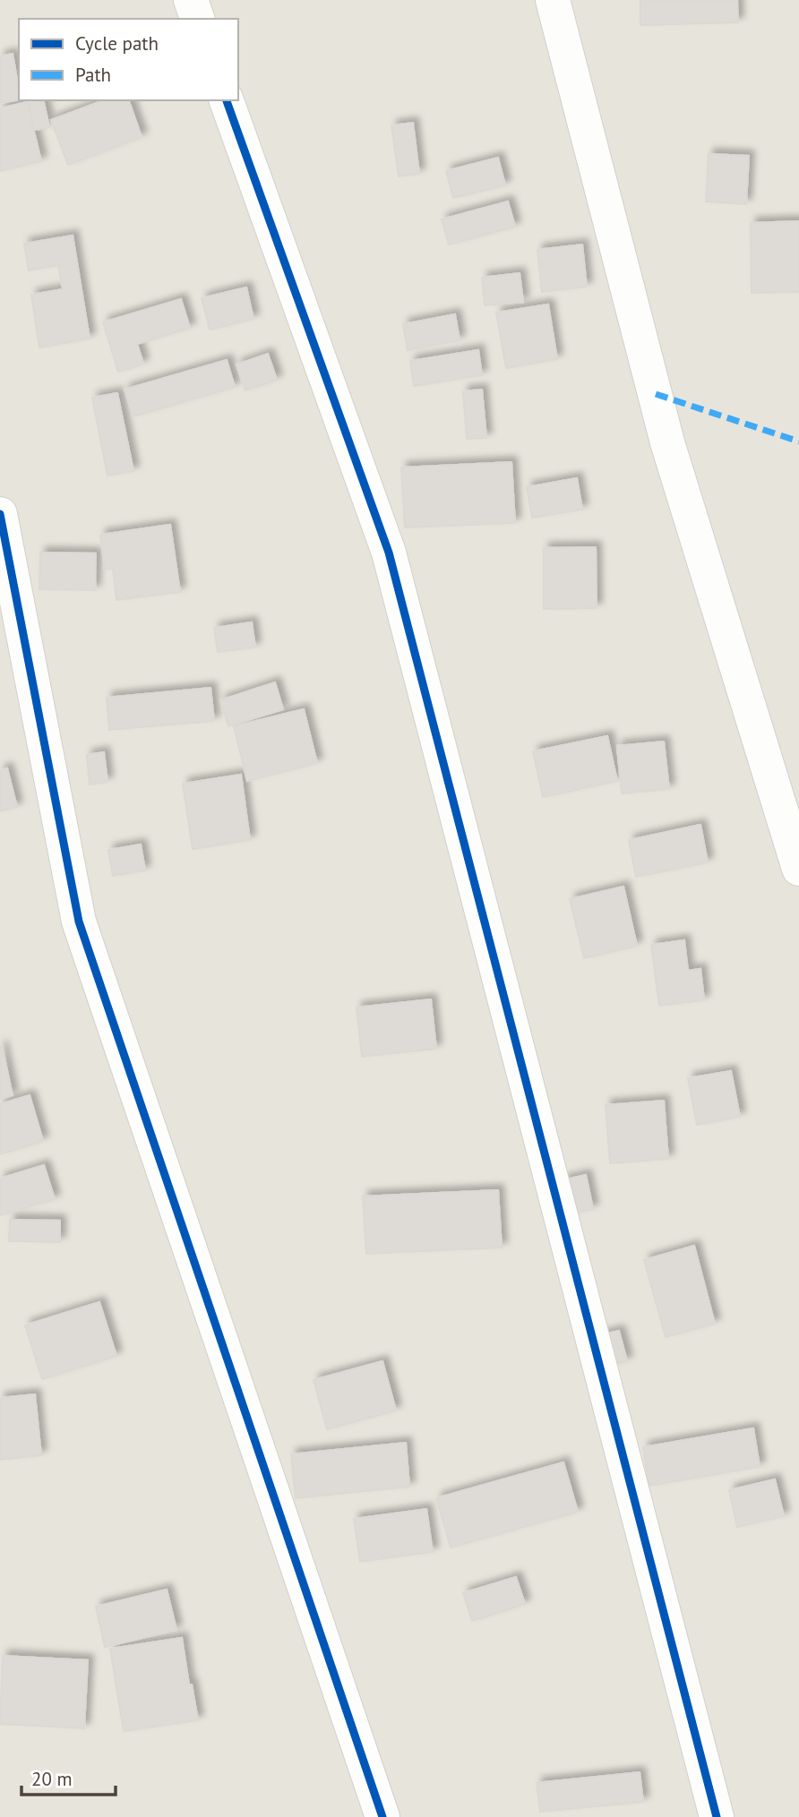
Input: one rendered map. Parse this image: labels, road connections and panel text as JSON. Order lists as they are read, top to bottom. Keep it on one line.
{"legend":["Cycle path","Path"],"scale_bar":"20 m"}
